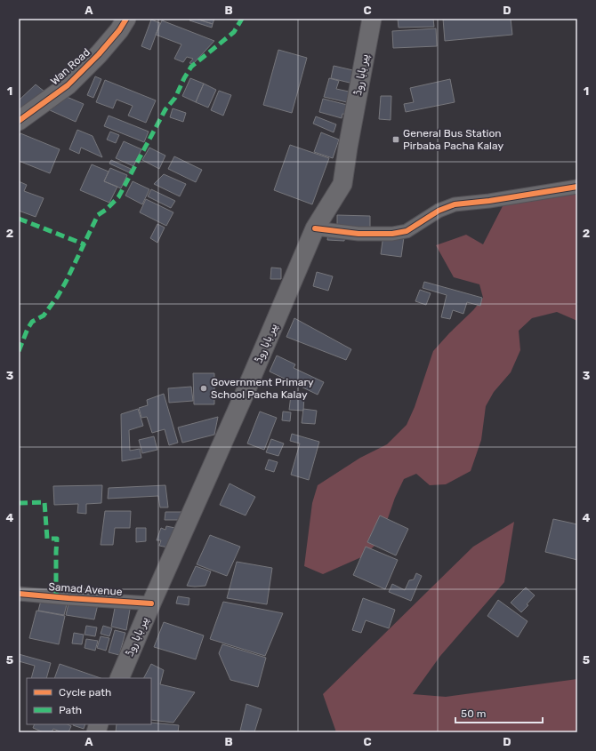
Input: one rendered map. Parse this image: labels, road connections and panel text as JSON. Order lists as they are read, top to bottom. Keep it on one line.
{"streets":{"main road":["Wan Road","پیر بابا روڈ"],"street":["Samad Avenue"]},"crossings":[["پیر بابا روڈ","Samad Avenue"]],"places":{"transit":["General Bus Station Pirbaba Pacha Kalay"],"other":["Government Primary School Pacha Kalay"]},"legend":["Cycle path","Path"],"scale_bar":"50 m","grid":{"columns":["A","B","C","D"],"rows":["1","2","3","4","5"]}}
